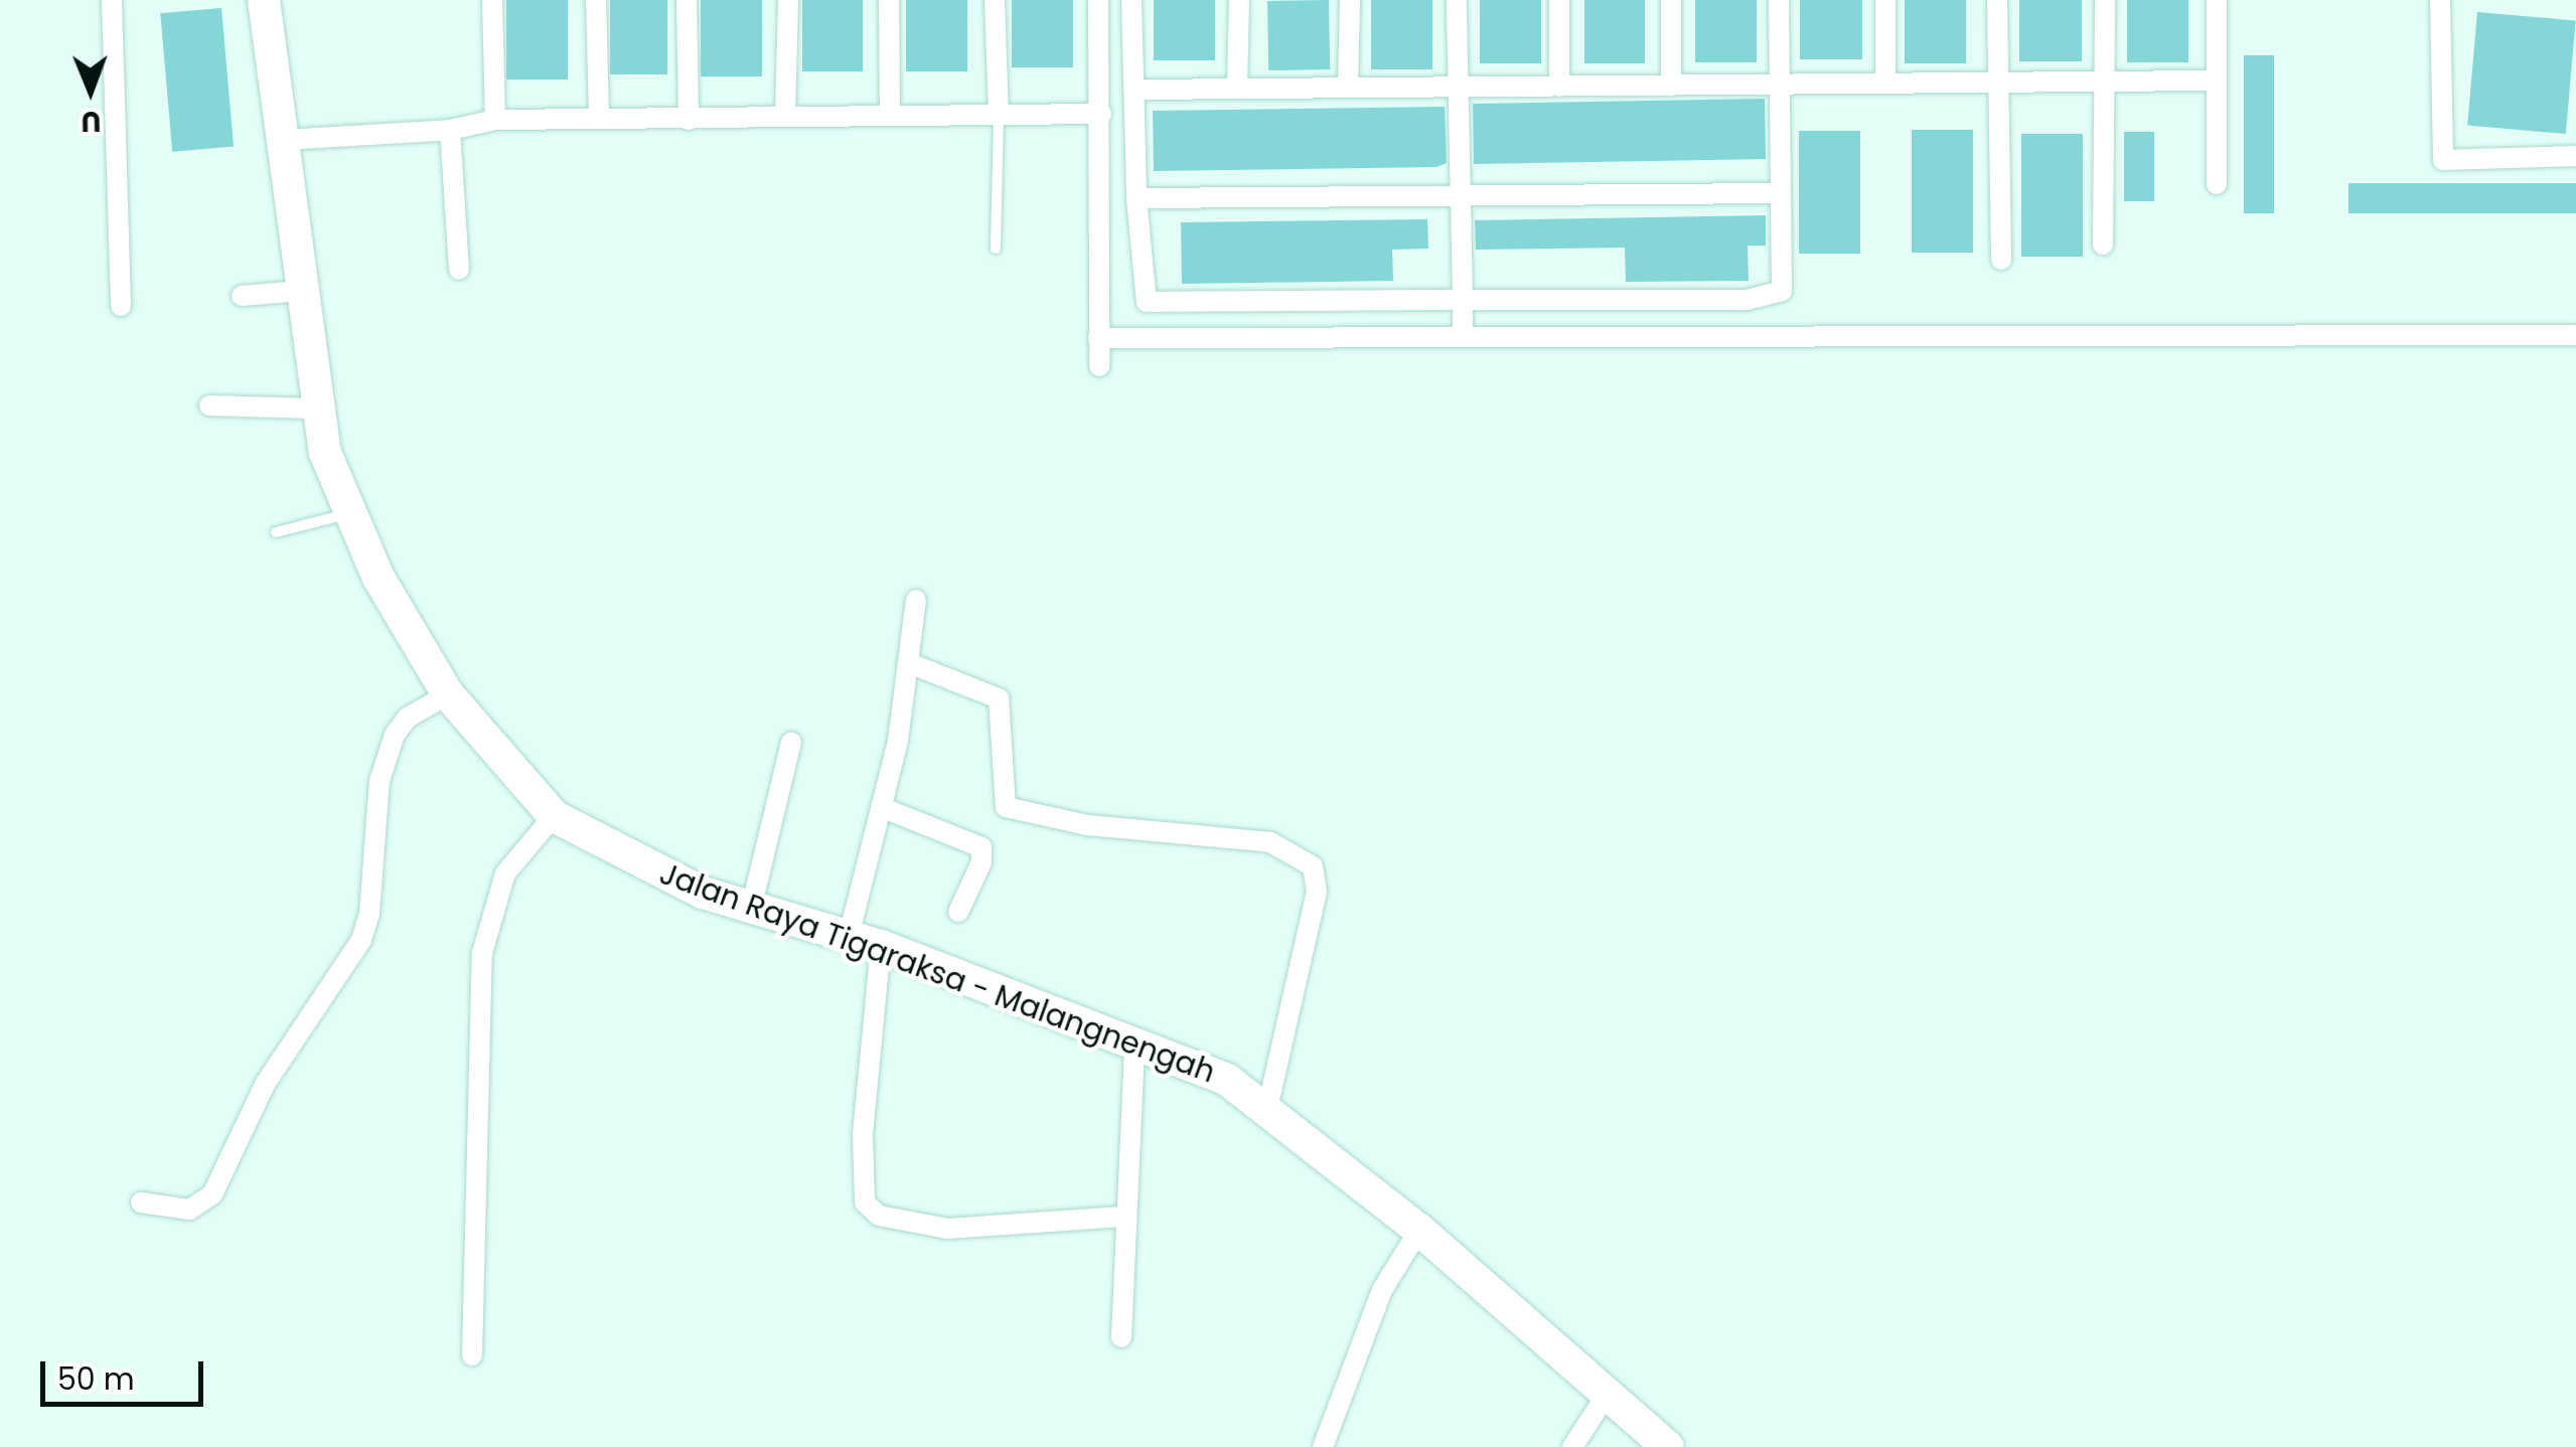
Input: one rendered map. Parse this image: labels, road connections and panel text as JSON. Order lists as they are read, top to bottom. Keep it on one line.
{"streets":{"main road":["Jalan Raya Tigaraksa - Malangnengah"]},"scale_bar":"50 m","north":"bottom"}
